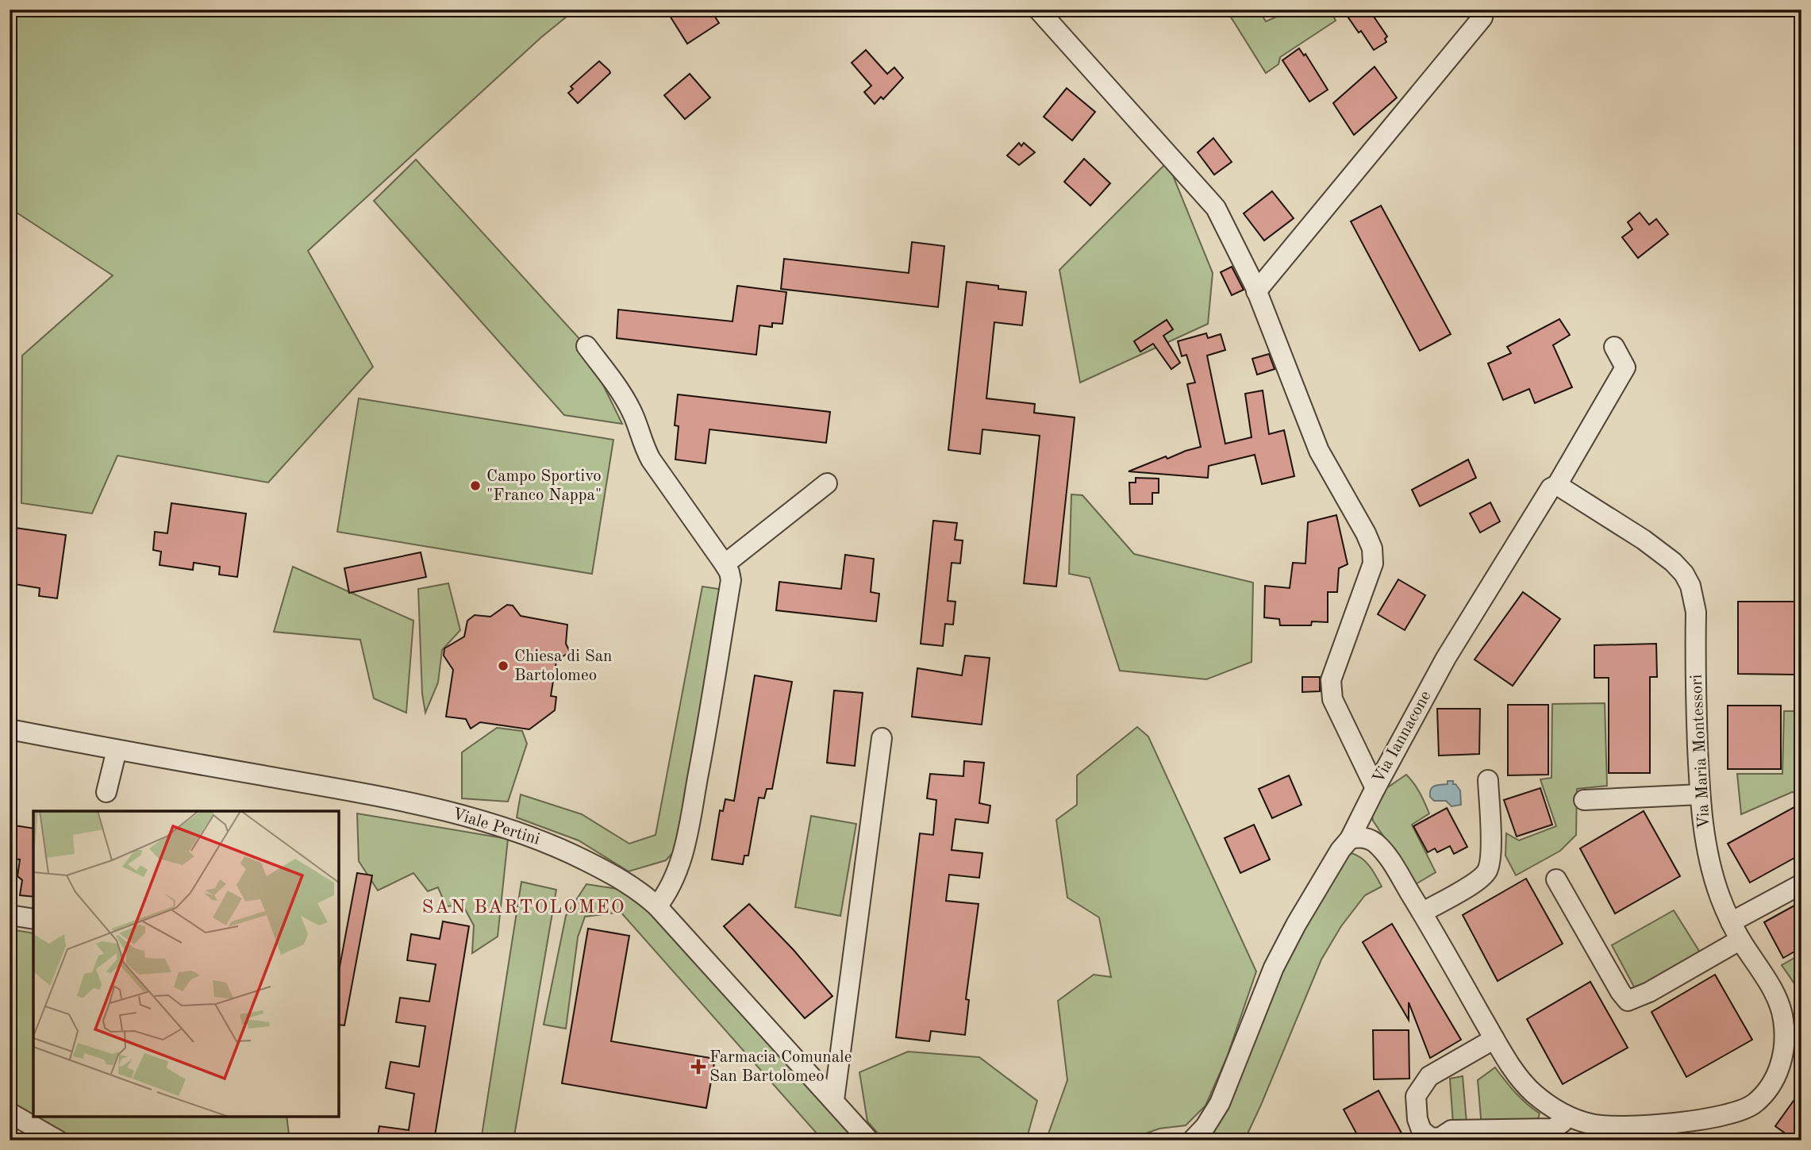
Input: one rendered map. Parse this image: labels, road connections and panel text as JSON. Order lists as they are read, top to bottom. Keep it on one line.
{"streets":{"street":["Via Iannacone","Via Maria Montessori","Viale Pertini"]},"crossings":[["Via Iannacone","Via Maria Montessori"]],"districts":["SAN BARTOLOMEO"],"places":{"other":["Campo Sportivo \"Franco Nappa\"","Chiesa di San Bartolomeo"],"health":["Farmacia Comunale San Bartolomeo"]}}
